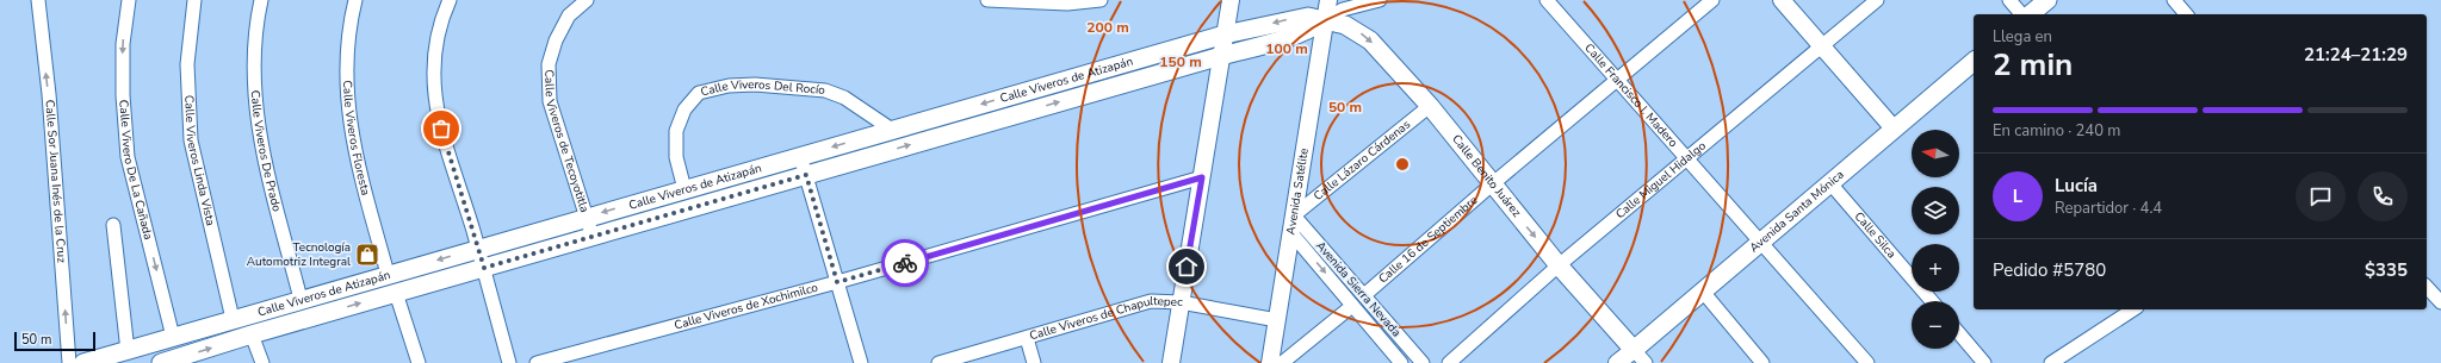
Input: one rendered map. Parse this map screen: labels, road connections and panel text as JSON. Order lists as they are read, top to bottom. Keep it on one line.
{"streets":{"main road":["Calle Viveros de Atizapán","Calle Benito Juárez","Avenida Santa Mónica"],"street":["Calle Viveros Del Rocío","Calle Francisco I. Madero","Calle Viveros Floresta","Calle Viveros de Tecoyotitla","Calle Viveros De Prado","Calle Viveros Linda Vista","Calle Lázaro Cárdenas","Calle Vivero De La Cañada","Calle Miguel Hidalgo","Calle Sor Juana Inés de la Cruz","Avenida Satélite","Calle Silca","Calle 16 de Septiembre","Avenida Sierra Nevada","Calle Viveros de Xochimilco","Calle Viveros de Chapultepec"]},"crossings":[["Calle Viveros de Atizapán","Calle Viveros Del Rocío"],["Calle Viveros de Atizapán","Calle Viveros Floresta"],["Calle Viveros de Atizapán","Calle Viveros de Tecoyotitla"],["Calle Viveros de Atizapán","Calle Viveros De Prado"],["Calle Viveros de Atizapán","Calle Viveros Linda Vista"],["Calle Viveros de Atizapán","Calle Vivero De La Cañada"],["Calle Viveros de Atizapán","Calle Benito Juárez"],["Calle Viveros de Atizapán","Avenida Satélite"],["Calle Francisco I. Madero","Calle Miguel Hidalgo"],["Calle Francisco I. Madero","Avenida Santa Mónica"],["Calle Francisco I. Madero","Calle 16 de Septiembre"],["Calle Lázaro Cárdenas","Calle Benito Juárez"],["Calle Lázaro Cárdenas","Avenida Satélite"],["Calle Lázaro Cárdenas","Avenida Sierra Nevada"],["Calle Benito Juárez","Calle Miguel Hidalgo"],["Calle Benito Juárez","Avenida Satélite"],["Calle Benito Juárez","Avenida Santa Mónica"],["Calle Benito Juárez","Calle 16 de Septiembre"],["Avenida Satélite","Avenida Sierra Nevada"],["Avenida Satélite","Calle Viveros de Chapultepec"],["Avenida Santa Mónica","Calle Silca"],["Calle 16 de Septiembre","Avenida Sierra Nevada"]],"one_way":["Calle Benito Juárez"],"places":{"shop":["Tecnología Automotriz Integral"]},"scale_bar":"50 m","north":"left","page":{"heading":["2 min","Llega en","21:24–21:29"],"panel":["Lucía","Repartidor · 4.4","Pedido #5780","$335"],"bar":"En camino · 240 m","map_buttons":["+","−"],"round":"L","scale":"50 m"},"rings":["200 m","100 m","150 m","50 m"]}
